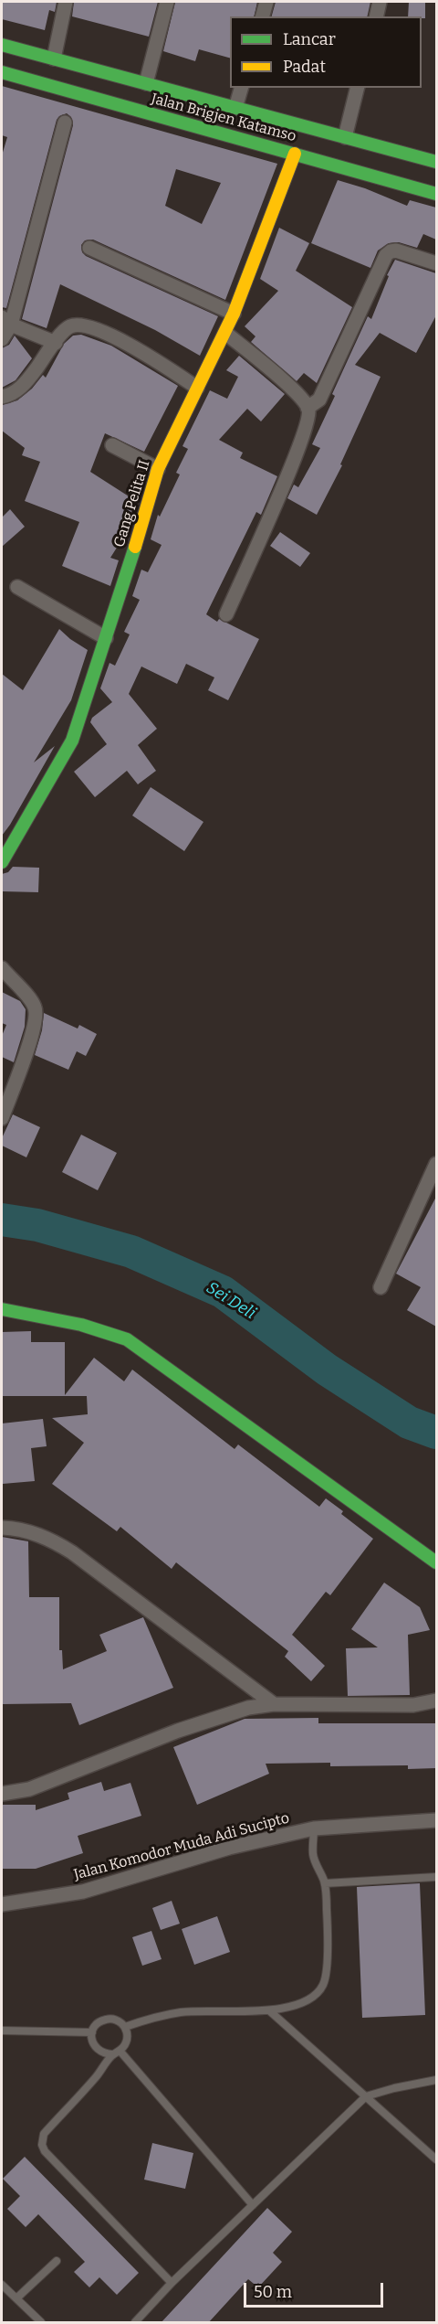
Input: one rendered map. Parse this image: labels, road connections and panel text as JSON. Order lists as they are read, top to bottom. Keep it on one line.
{"streets":{"street":["Jalan Brigjen Katamso","Gang Pelita II","Jalan Komodor Muda Adi Sucipto"]},"crossings":[["Jalan Brigjen Katamso","Gang Pelita II"]],"water":["Sei Deli"],"legend":["Lancar","Padat"],"scale_bar":"50 m"}
